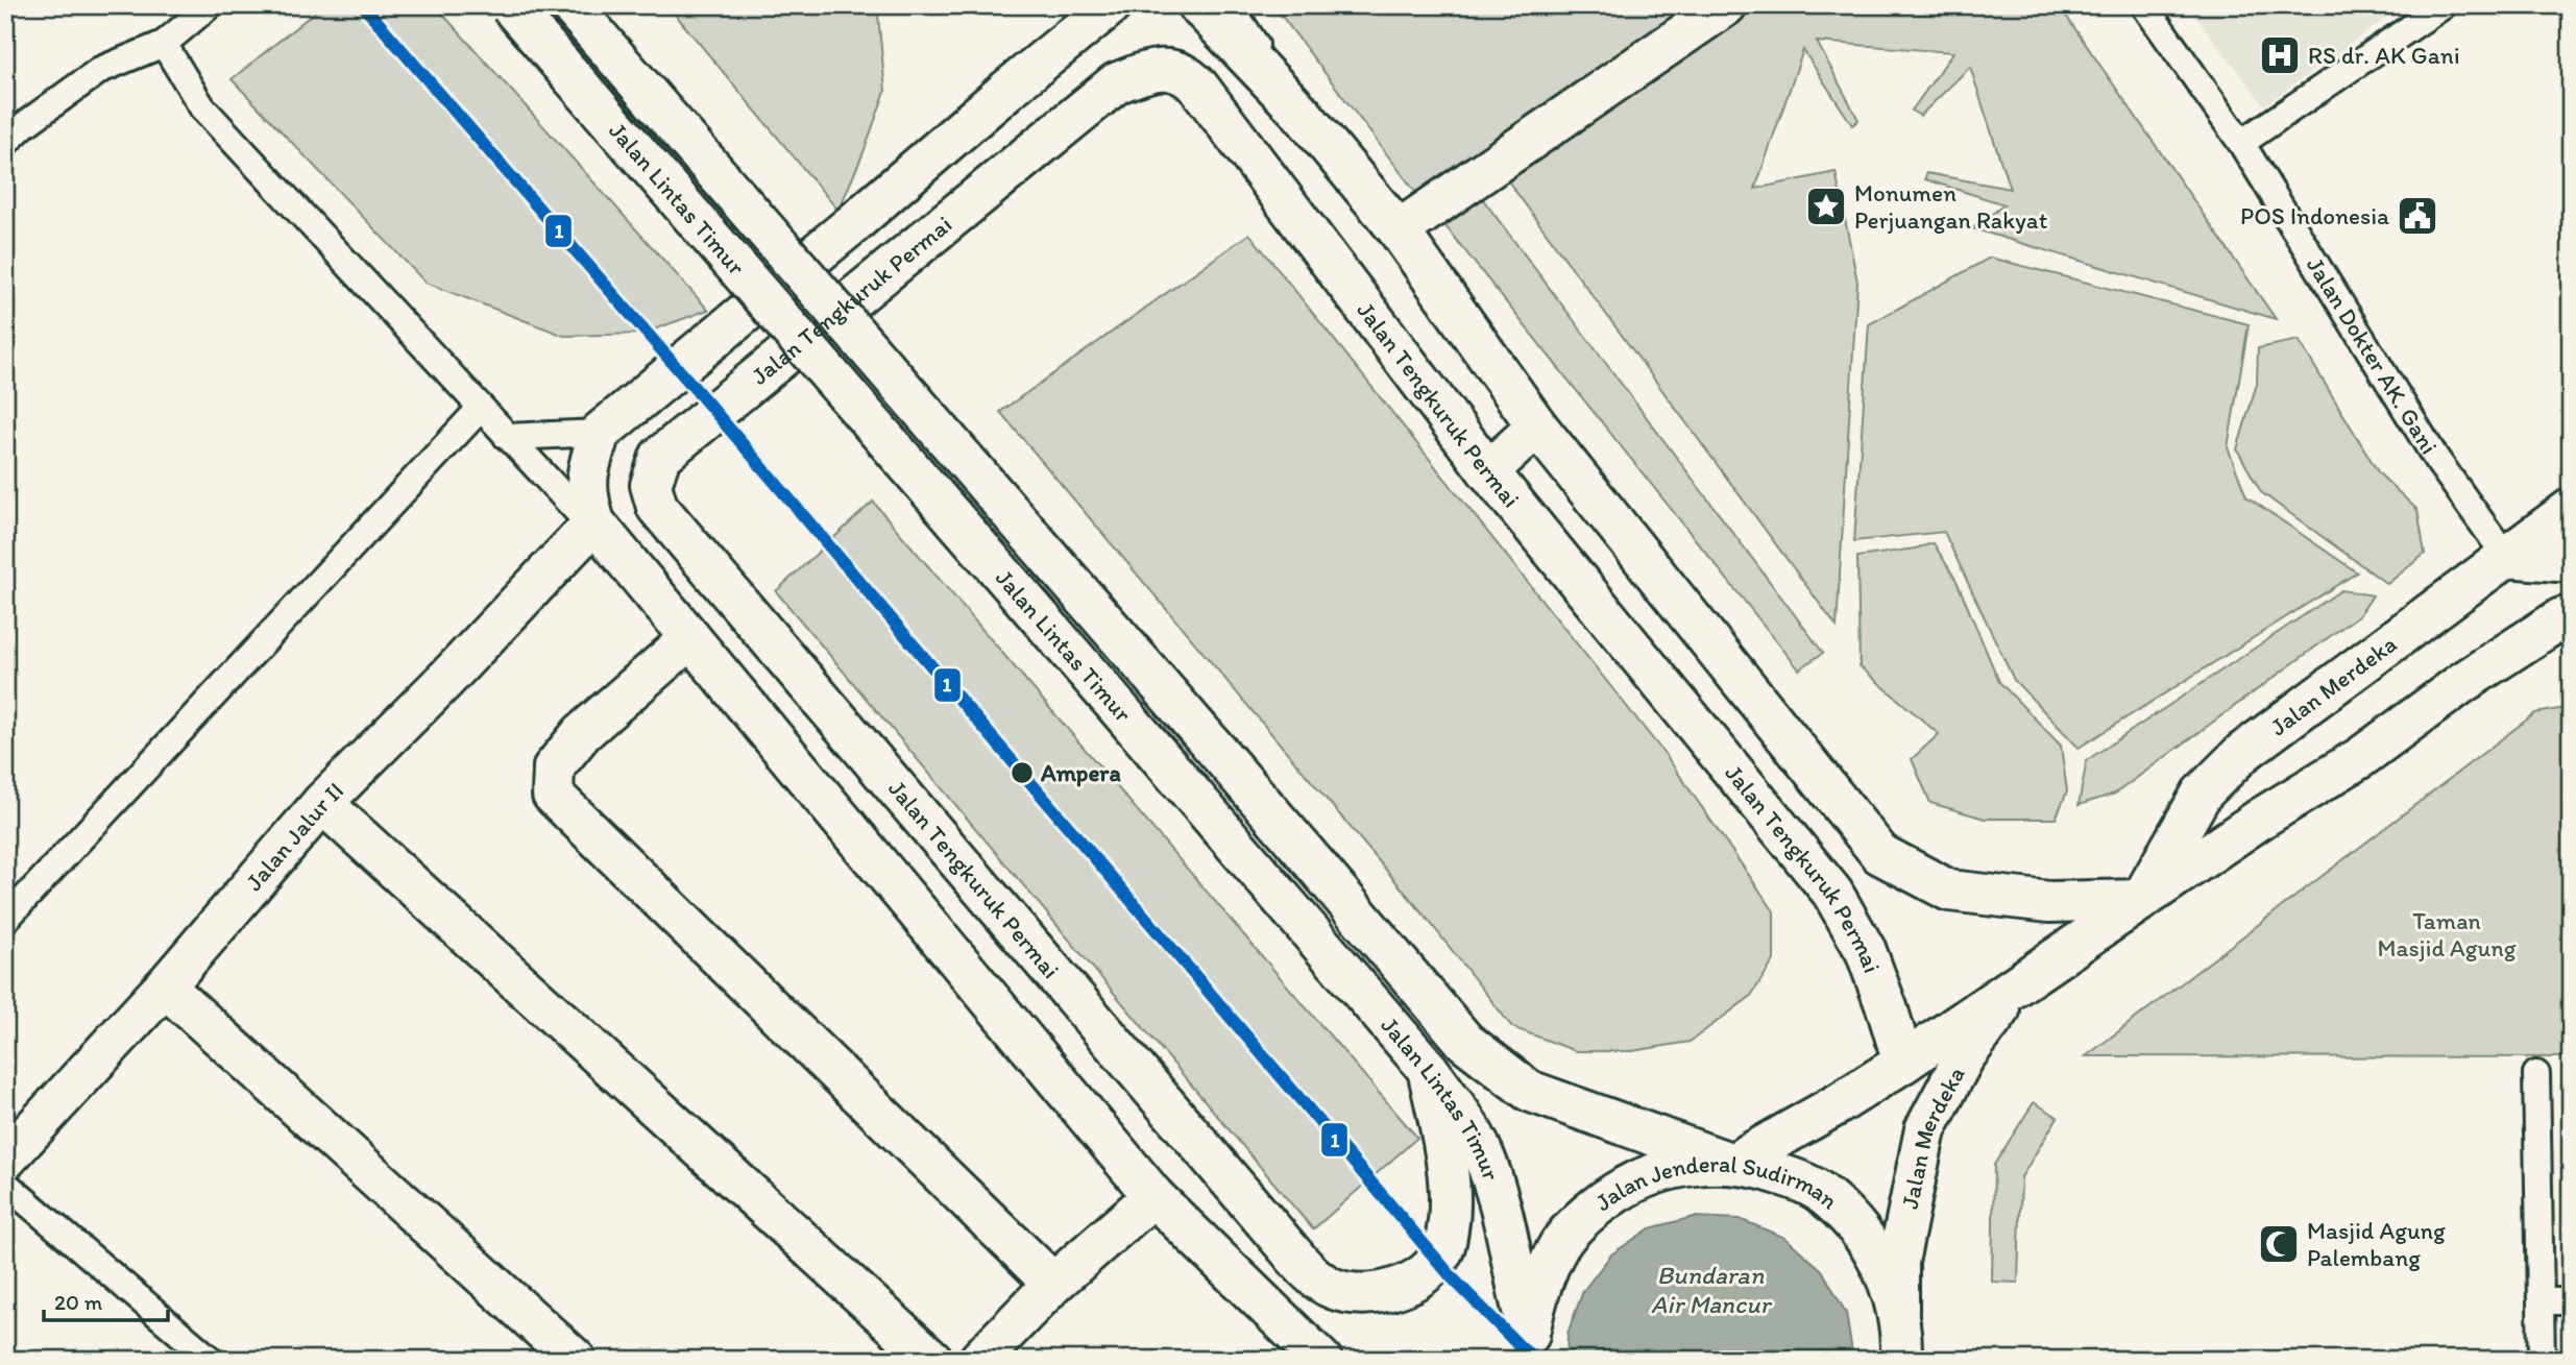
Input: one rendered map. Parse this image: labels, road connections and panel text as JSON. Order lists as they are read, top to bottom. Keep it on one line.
{"streets":{"main road":["Jalan Lintas Timur","Jalan Tengkuruk Permai","Jalan Merdeka","Jalan Jalur II","Jalan Jenderal Sudirman"],"lane":["Jalan Dokter AK. Gani"]},"crossings":[["Jalan Lintas Timur","Jalan Merdeka"],["Jalan Lintas Timur","Jalan Jenderal Sudirman"],["Jalan Tengkuruk Permai","Jalan Merdeka"],["Jalan Dokter AK. Gani","Jalan Merdeka"],["Jalan Merdeka","Jalan Jenderal Sudirman"]],"water":["Bundaran Air Mancur"],"parks":["Taman Masjid Agung"],"places":{"hospital":["RS dr. AK Gani"],"place":["Monumen Perjuangan Rakyat"],"public building":["POS Indonesia"],"other":["Ampera"],"mosque":["Masjid Agung Palembang"]},"lines":["transit line 1"],"scale_bar":"20 m"}
